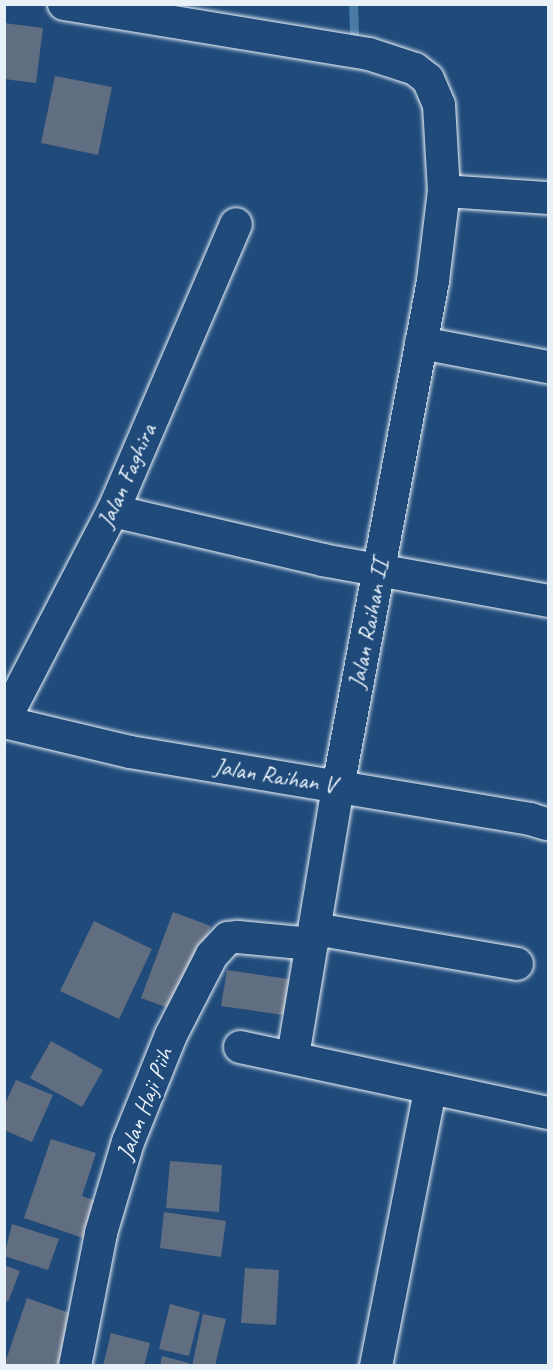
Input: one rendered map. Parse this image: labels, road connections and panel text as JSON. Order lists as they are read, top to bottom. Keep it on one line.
{"streets":{"street":["Jalan Faghira","Jalan Raihan II","Jalan Raihan V","Jalan Haji Piih"]},"crossings":[["Jalan Faghira","Jalan Raihan V"],["Jalan Raihan II","Jalan Raihan V"],["Jalan Raihan II","Jalan Haji Piih"]]}
